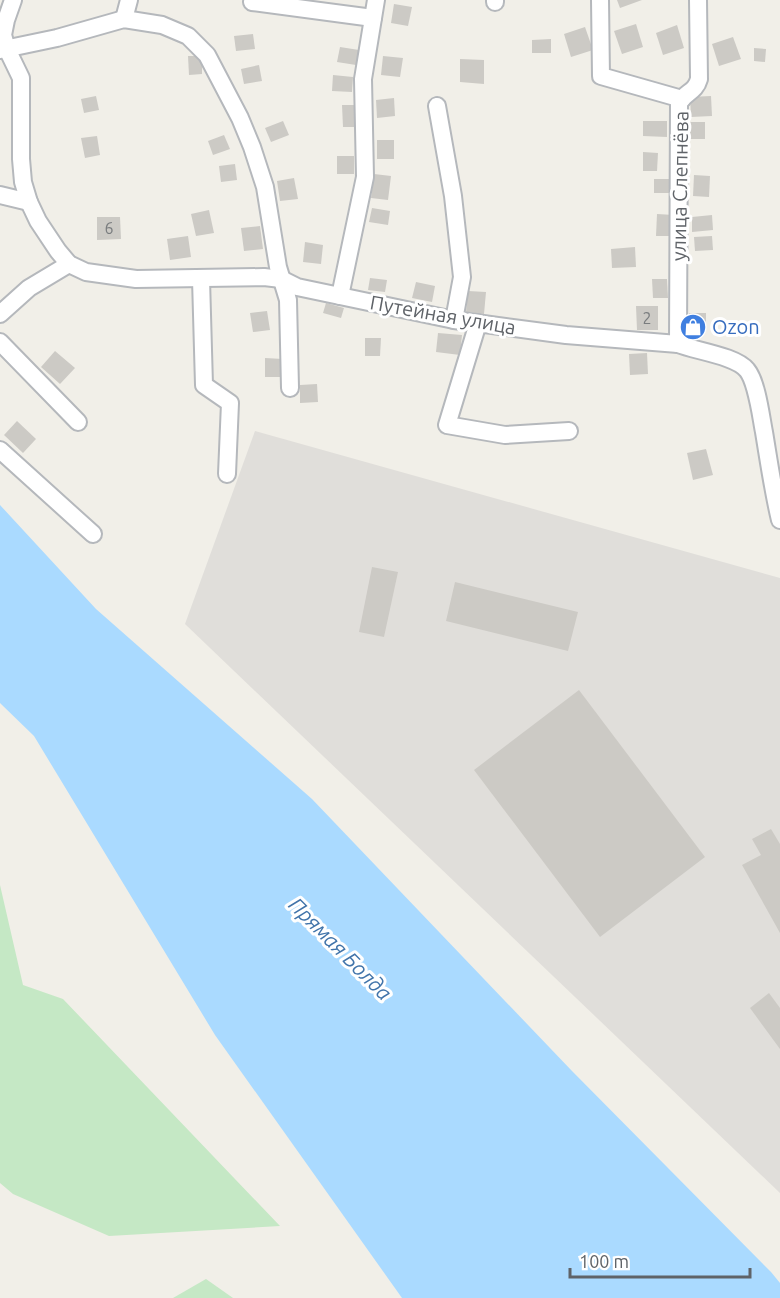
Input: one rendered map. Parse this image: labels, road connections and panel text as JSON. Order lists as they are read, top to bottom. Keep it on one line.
{"streets":{"street":["улица Слепнёва","Путейная улица"]},"crossings":[["улица Слепнёва","Путейная улица"]],"water":["Прямая Болда"],"places":{"shop":["Ozon"]},"house_numbers":["6","2"],"scale_bar":"100 m"}
